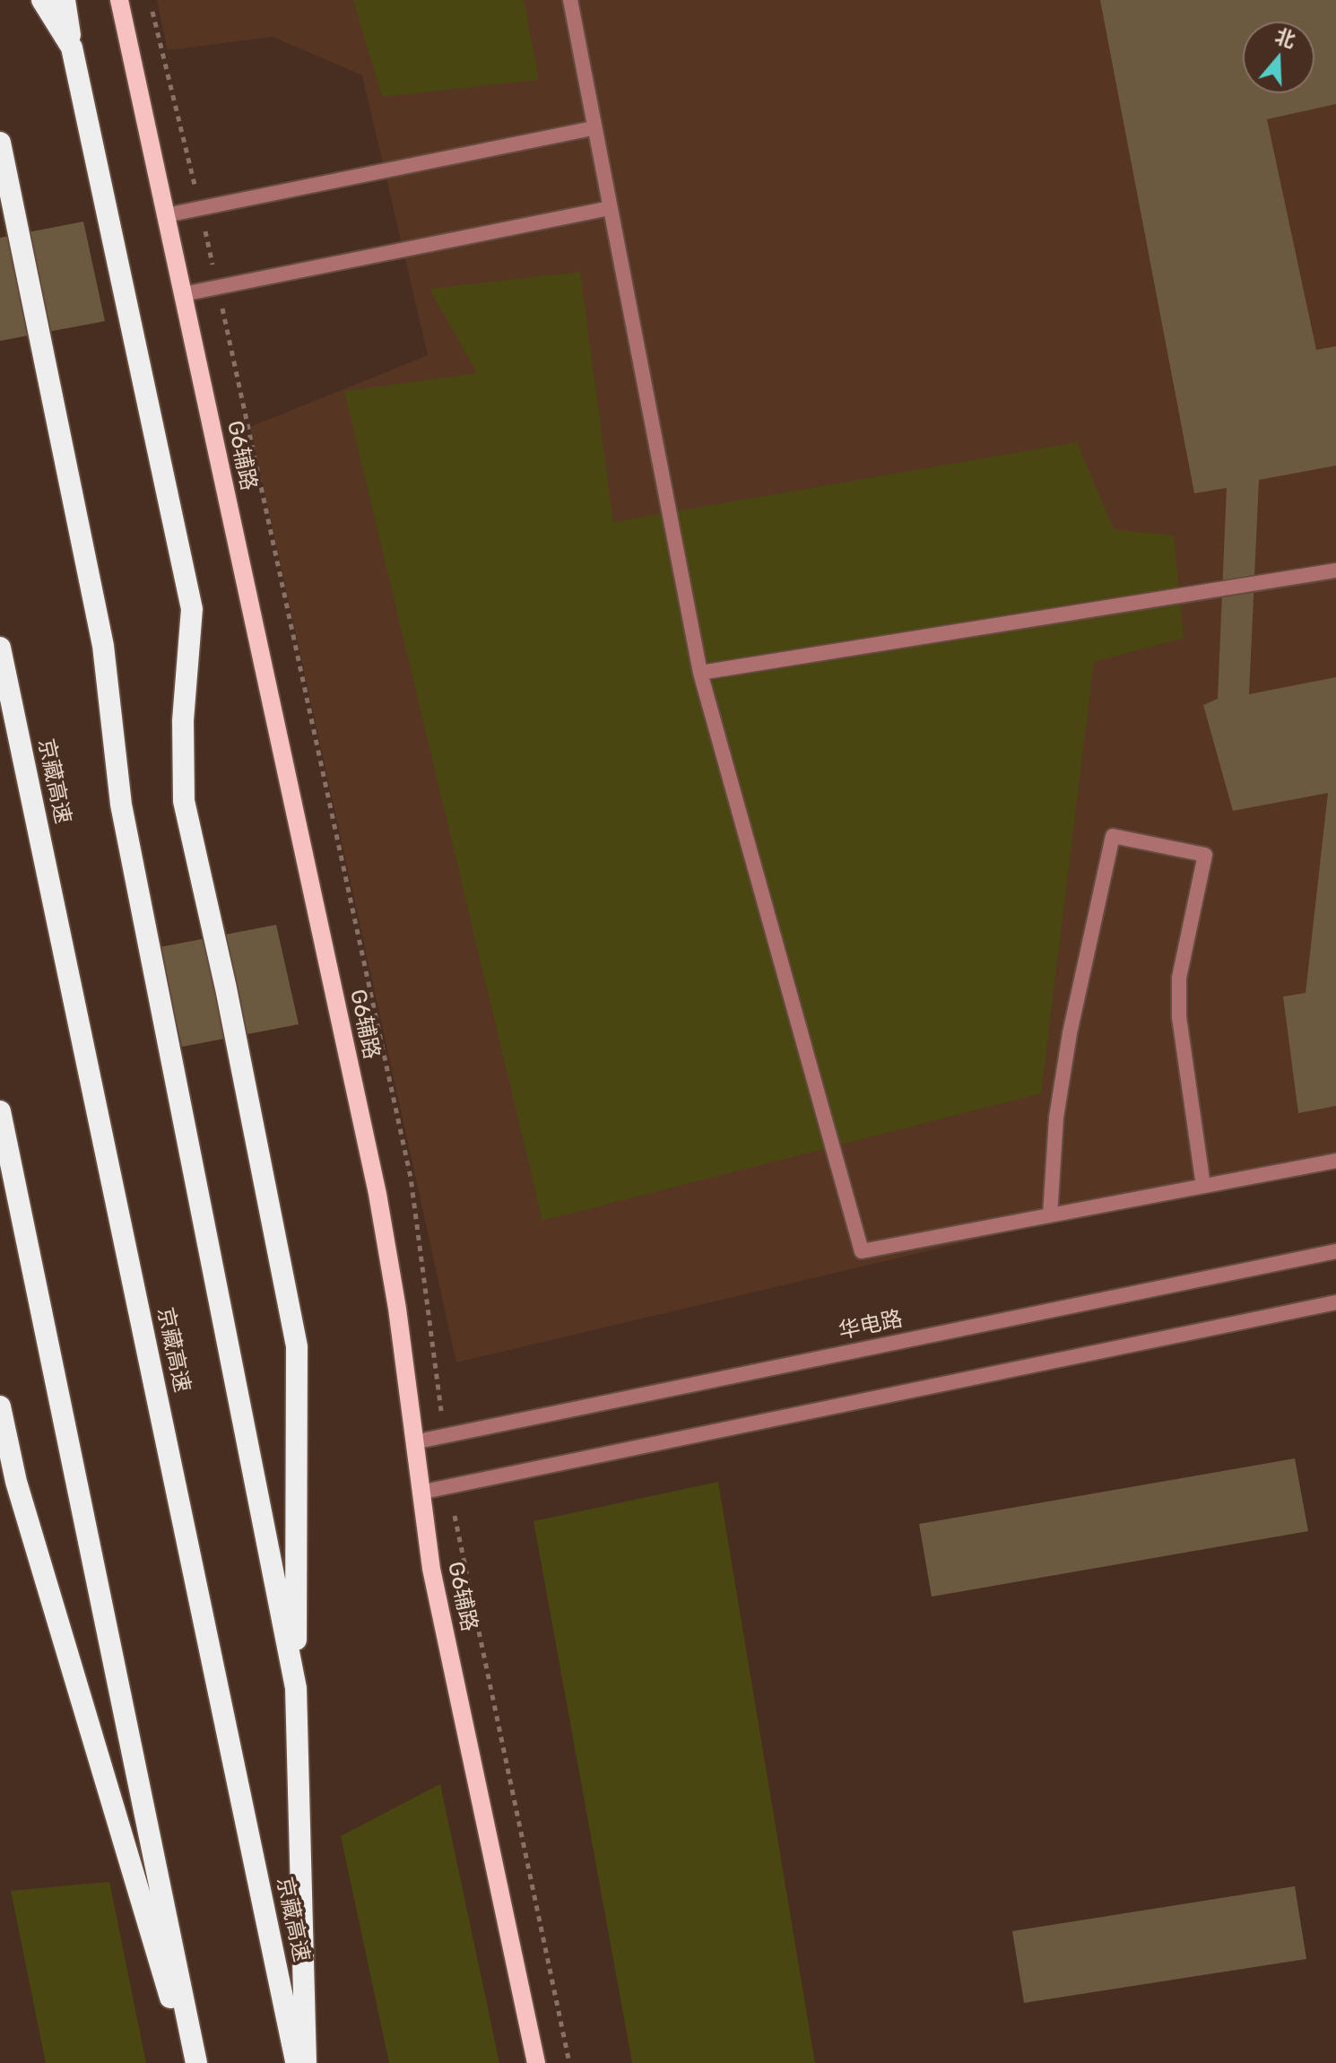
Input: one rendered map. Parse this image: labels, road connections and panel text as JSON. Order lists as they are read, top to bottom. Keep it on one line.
{"streets":{"highway":["京藏高速"],"main road":["G6辅路"],"street":["华电路"]},"crossings":[["G6辅路","华电路"]],"north":"top"}
